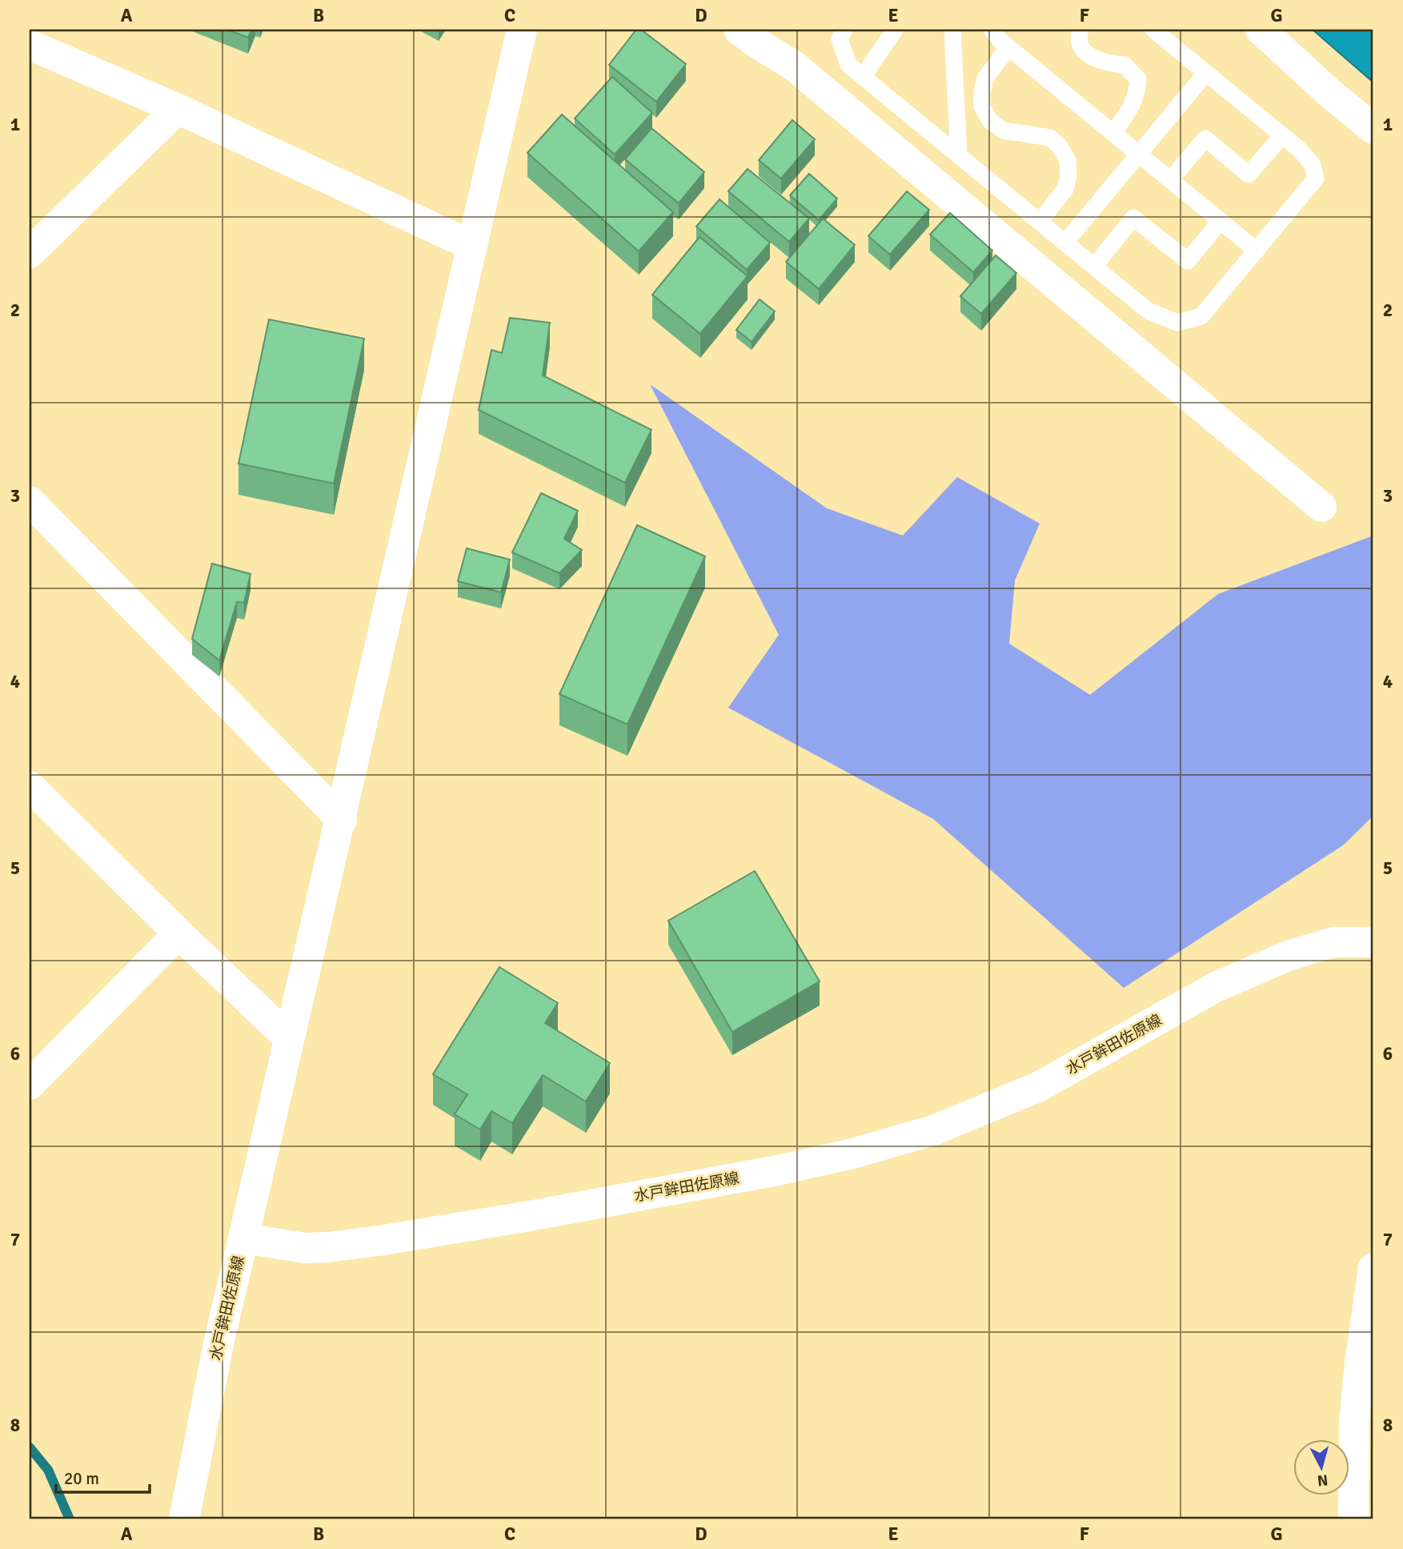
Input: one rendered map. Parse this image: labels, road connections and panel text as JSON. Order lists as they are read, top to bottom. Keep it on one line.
{"streets":{"main road":["水戸鉾田佐原線"]},"scale_bar":"20 m","north":"bottom","grid":{"columns":["A","B","C","D","E","F","G"],"rows":["1","2","3","4","5","6","7","8"]}}
